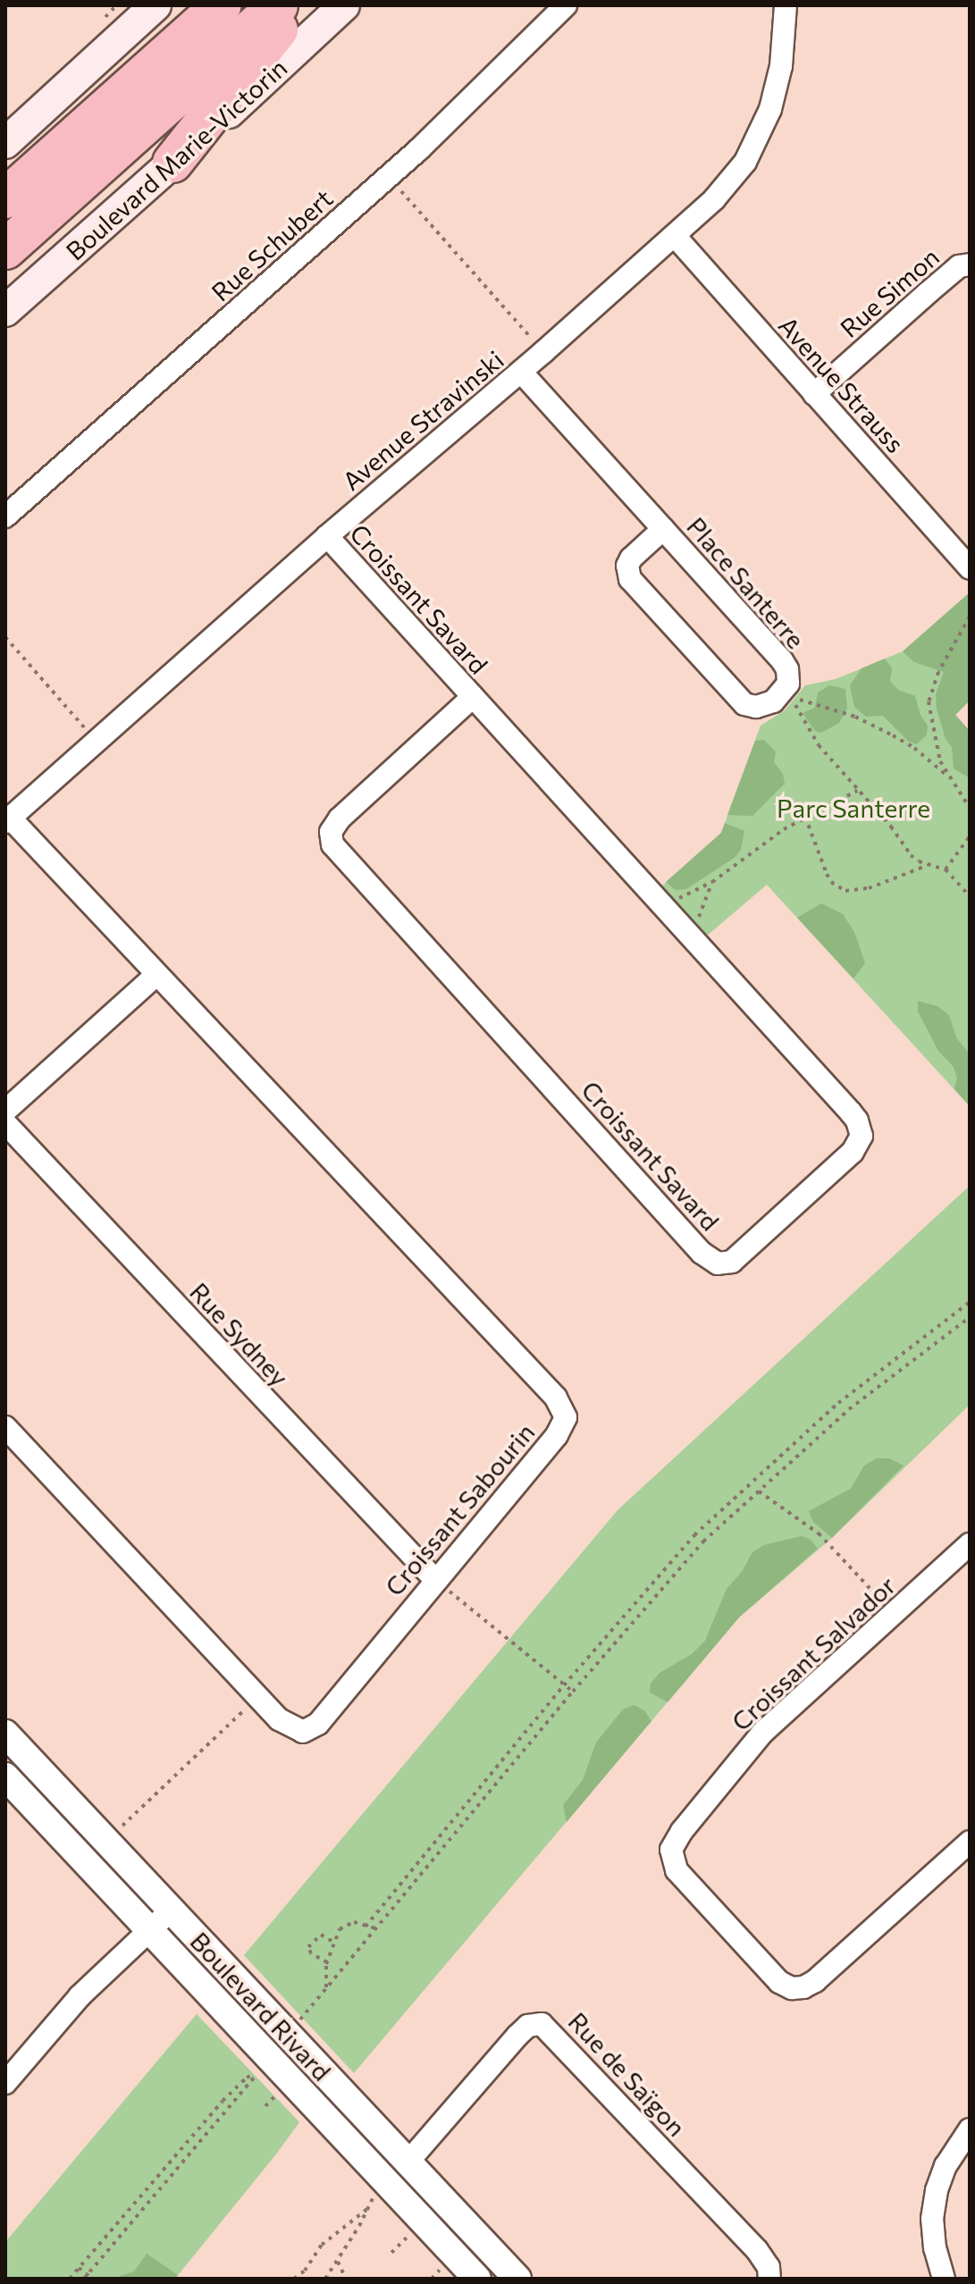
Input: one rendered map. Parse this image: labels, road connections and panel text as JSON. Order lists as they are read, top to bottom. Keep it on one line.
{"streets":{"main road":["Boulevard Marie-Victorin"],"street":["Rue Schubert","Rue Simon","Avenue Strauss","Avenue Stravinski","Place Santerre","Croissant Savard","Rue Sydney","Croissant Sabourin","Croissant Salvador","Boulevard Rivard","Rue de Saïgon"]},"crossings":[["Rue Simon","Avenue Strauss"],["Avenue Strauss","Avenue Stravinski"],["Avenue Stravinski","Place Santerre"],["Avenue Stravinski","Croissant Savard"],["Avenue Stravinski","Croissant Sabourin"],["Rue Sydney","Croissant Sabourin"],["Boulevard Rivard","Rue de Saïgon"]],"parks":["Parc Santerre"]}
